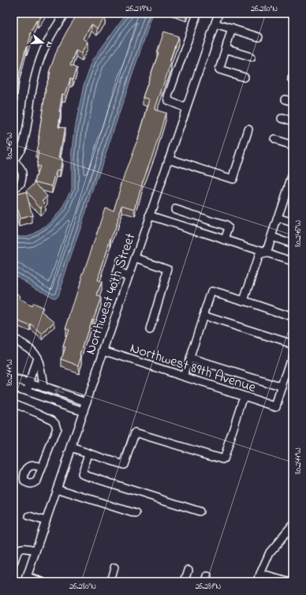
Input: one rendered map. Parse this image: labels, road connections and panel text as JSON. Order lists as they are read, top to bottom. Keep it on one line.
{"streets":{"street":["Northwest 40th Street","Northwest 89th Avenue"]},"crossings":[["Northwest 40th Street","Northwest 89th Avenue"]],"north":"right","coordinates":["26.279°N","26.280°N","80.246°W","80.244°W","26.281°N"]}
